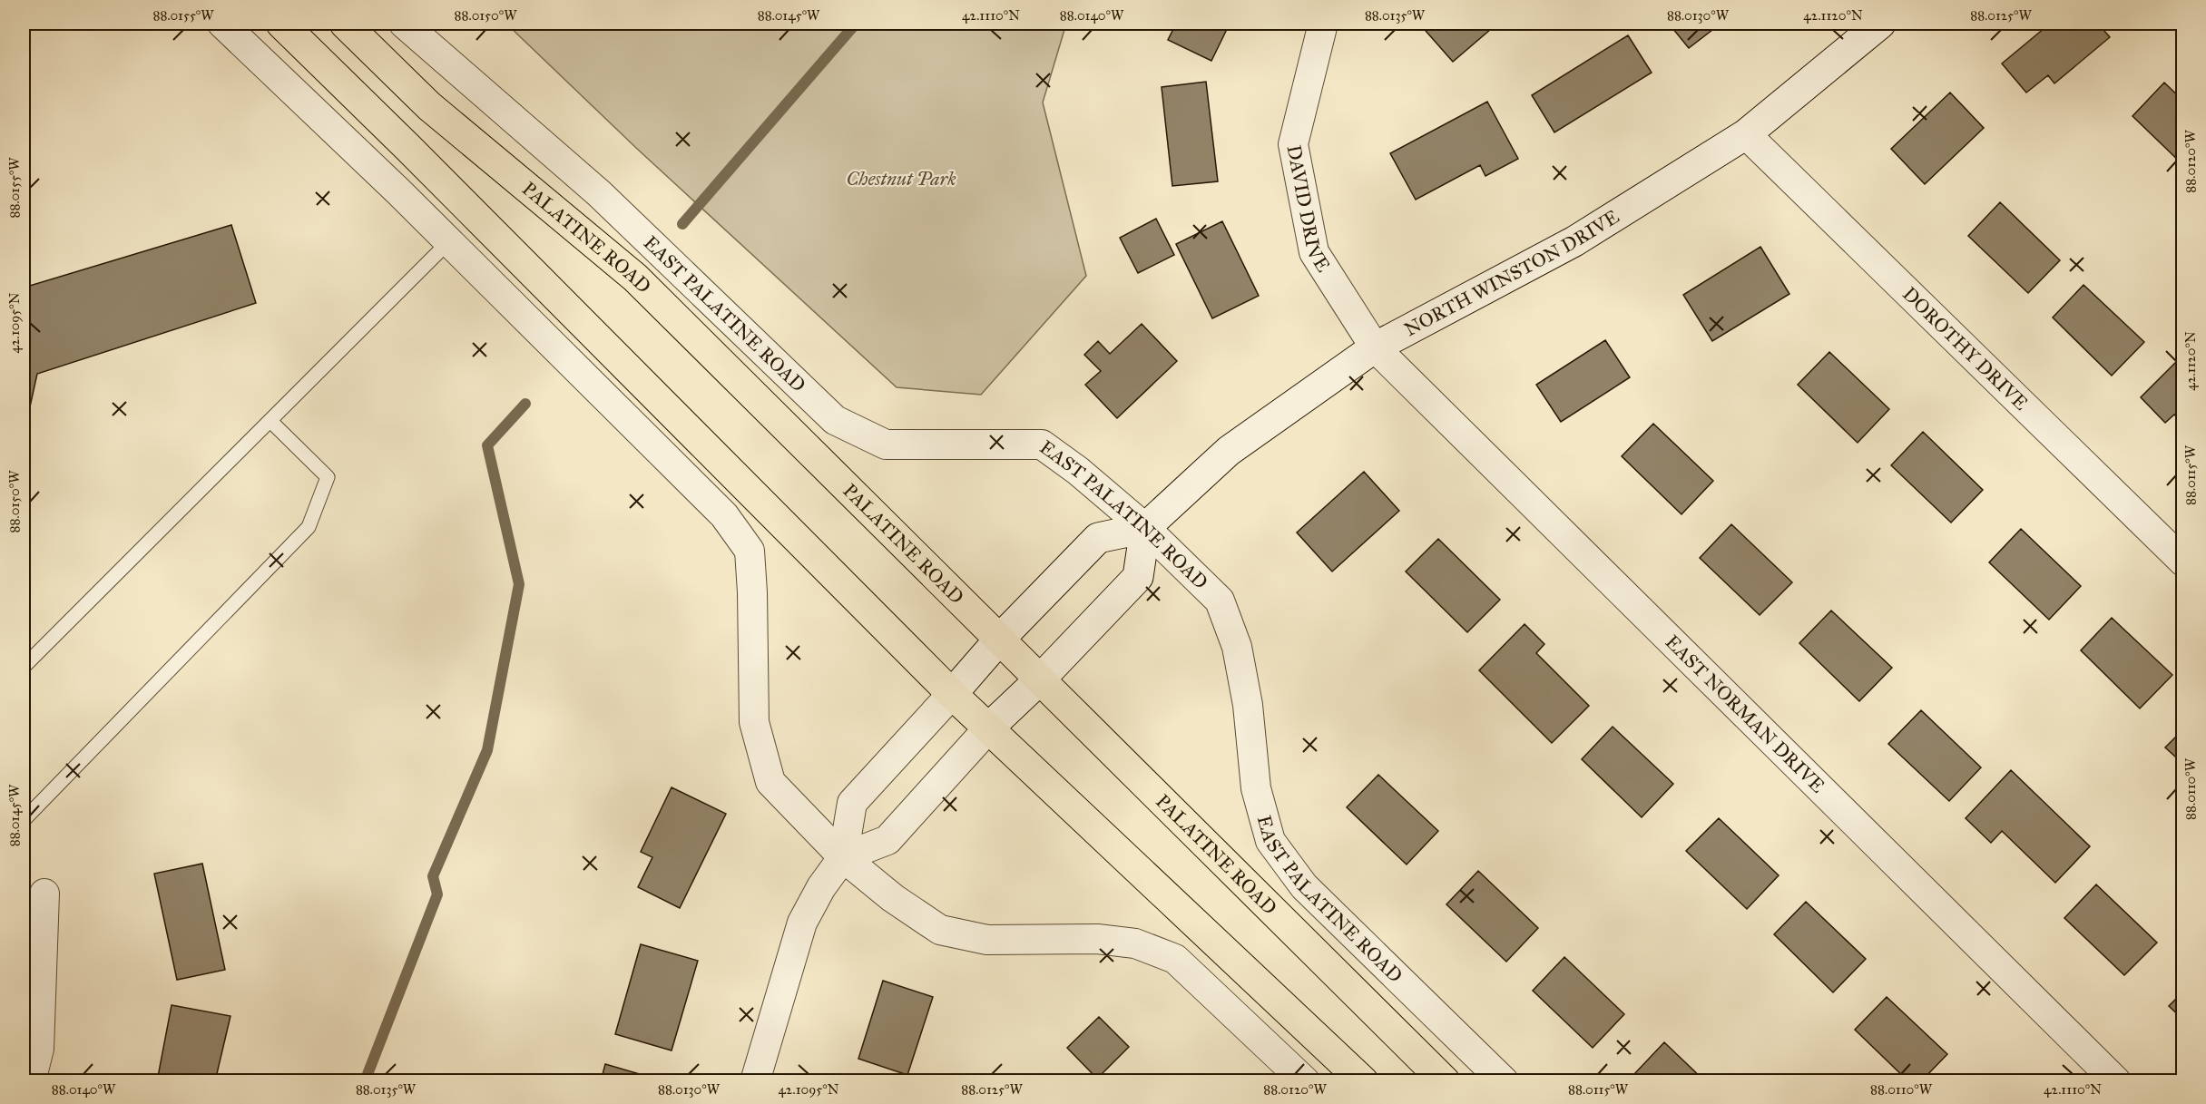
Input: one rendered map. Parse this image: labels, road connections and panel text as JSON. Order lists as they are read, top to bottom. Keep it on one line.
{"streets":{"main road":["PALATINE ROAD"],"street":["DAVID DRIVE","NORTH WINSTON DRIVE","EAST PALATINE ROAD","DOROTHY DRIVE","EAST NORMAN DRIVE"]},"crossings":[["DAVID DRIVE","NORTH WINSTON DRIVE"],["DAVID DRIVE","EAST NORMAN DRIVE"],["NORTH WINSTON DRIVE","EAST PALATINE ROAD"],["NORTH WINSTON DRIVE","DOROTHY DRIVE"],["NORTH WINSTON DRIVE","EAST NORMAN DRIVE"]],"parks":["Chestnut Park"],"coordinates":["88.0155°W","88.0150°W","88.0145°W","42.1110°N","88.0140°W","88.0135°W","88.0130°W","42.1120°N","88.0125°W","88.0120°W","42.1095°N","88.0115°W","88.0110°W"]}
